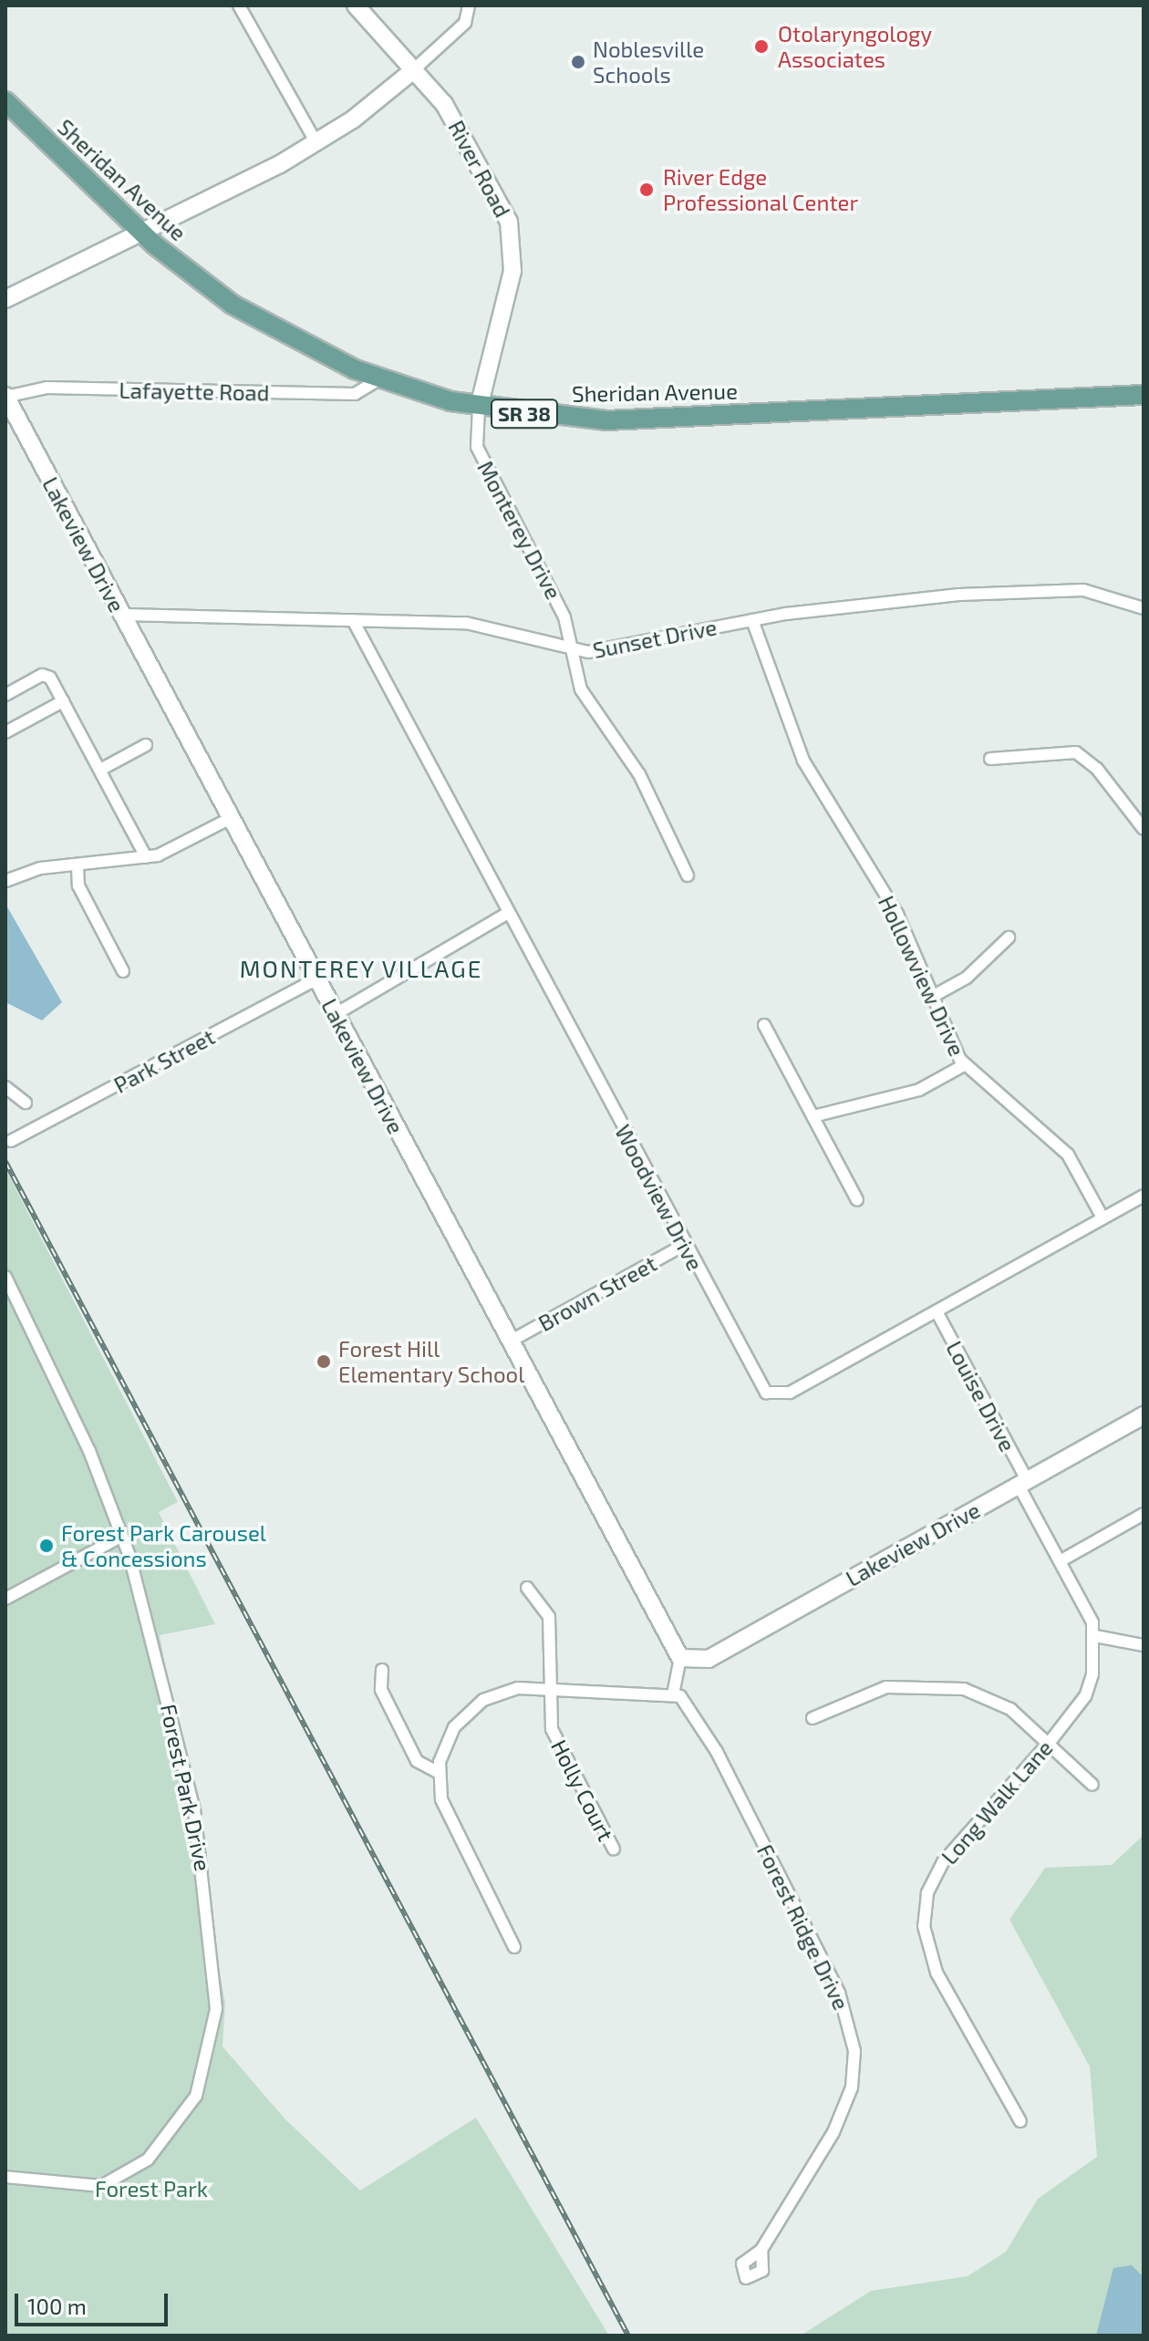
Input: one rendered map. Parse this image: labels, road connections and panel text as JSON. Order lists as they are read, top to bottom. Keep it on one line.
{"streets":{"main road":["Sheridan Avenue","SR 38"],"street":["River Road","Lafayette Road","Monterey Drive","Lakeview Drive","Sunset Drive","Hollowview Drive","Park Street","Woodview Drive","Brown Street","Louise Drive","Forest Park Drive","Holly Court","Long Walk Lane","Forest Ridge Drive"]},"crossings":[["River Road","Sheridan Avenue"],["River Road","Monterey Drive"],["Sheridan Avenue","Lafayette Road"],["Sheridan Avenue","Monterey Drive"],["Lafayette Road","Lakeview Drive"],["Monterey Drive","Sunset Drive"],["Lakeview Drive","Sunset Drive"],["Lakeview Drive","Park Street"],["Lakeview Drive","Brown Street"],["Lakeview Drive","Louise Drive"],["Sunset Drive","Hollowview Drive"],["Sunset Drive","Woodview Drive"],["Hollowview Drive","Woodview Drive"],["Woodview Drive","Brown Street"],["Woodview Drive","Louise Drive"]],"districts":["MONTEREY VILLAGE"],"parks":["Forest Park"],"places":["Otolaryngology Associates","Noblesville Schools","River Edge Professional Center","Forest Hill Elementary School","Forest Park Carousel & Concessions"],"scale_bar":"100 m"}
